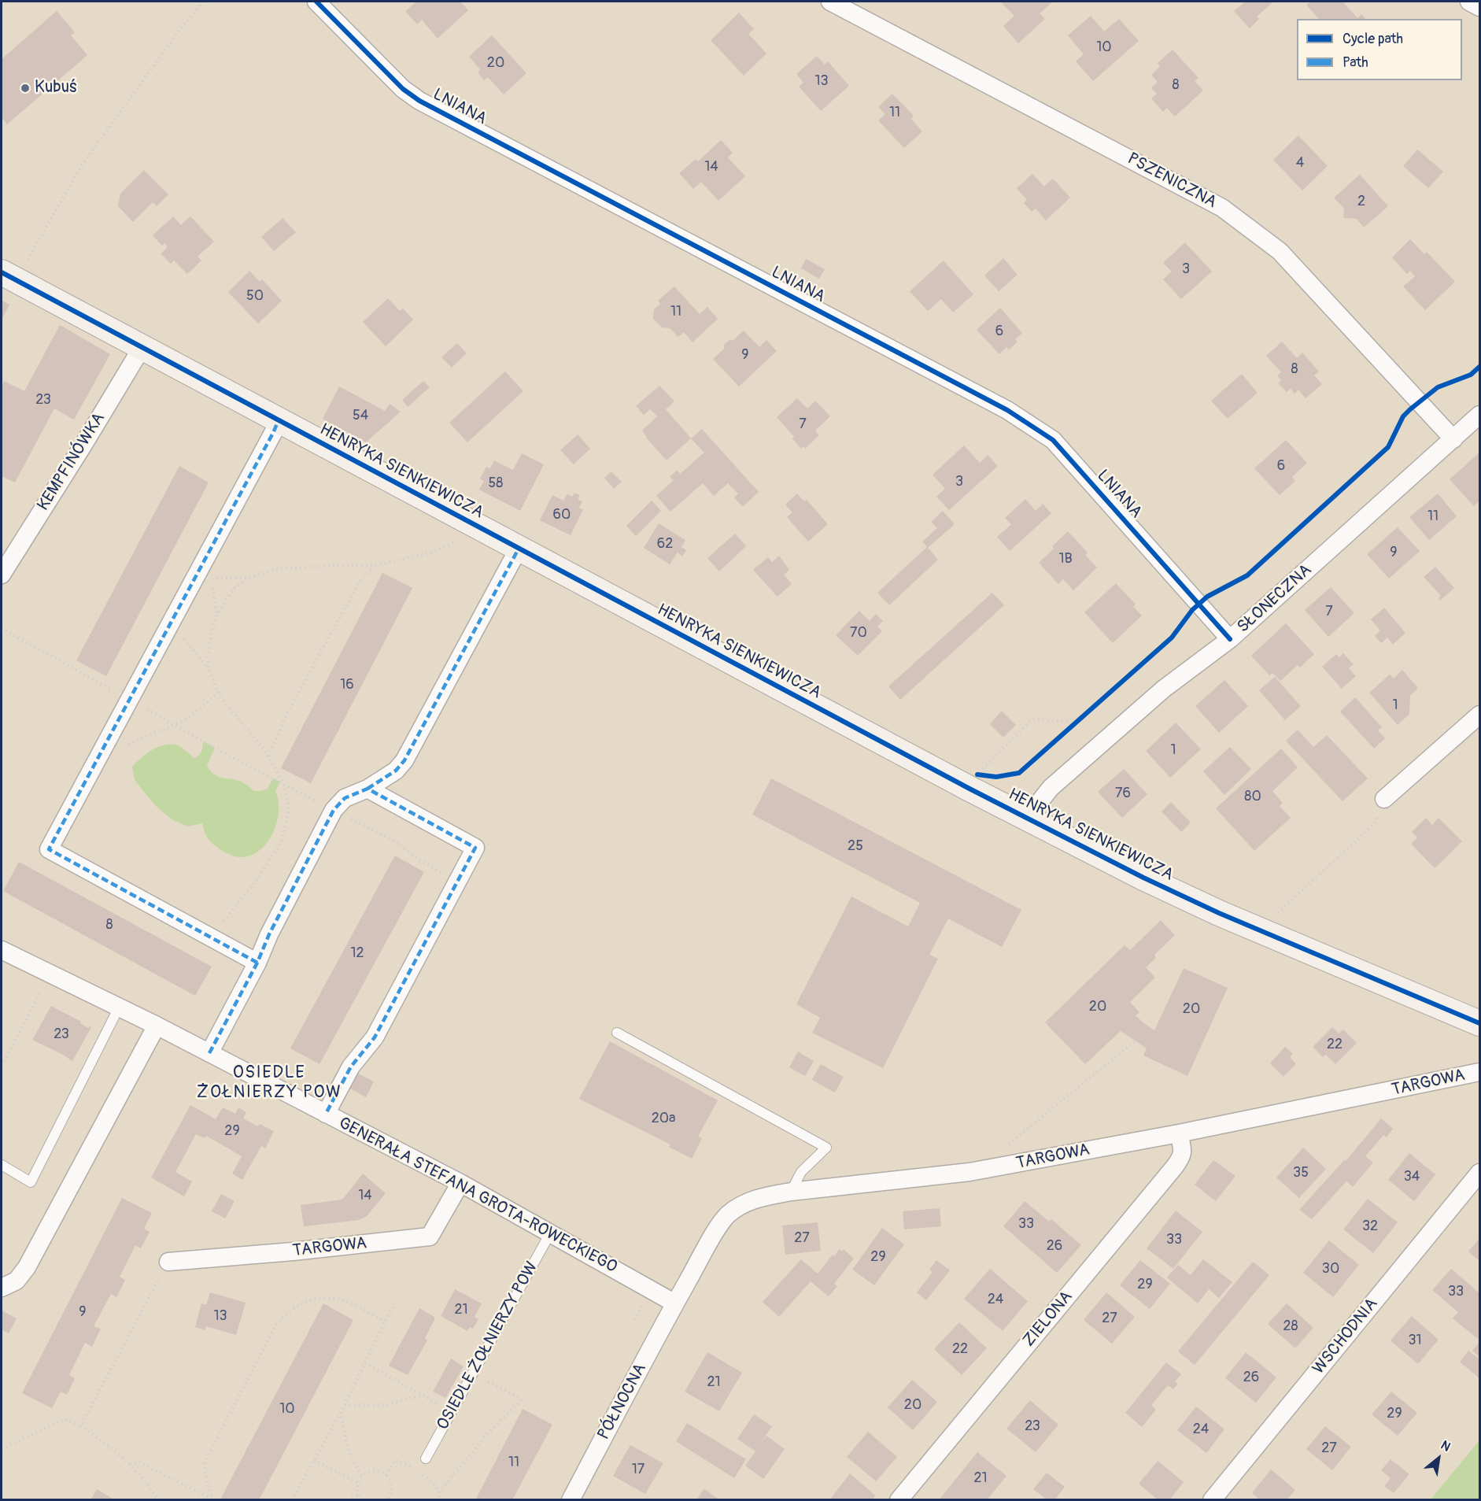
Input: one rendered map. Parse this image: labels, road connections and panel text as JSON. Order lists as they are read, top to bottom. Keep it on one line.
{"streets":{"street":["LNIANA","PSZENICZNA","KEMPFINÓWKA","HENRYKA SIENKIEWICZA","SŁONECZNA","TARGOWA","GENERAŁA STEFANA GROTA-ROWECKIEGO","ZIELONA","WSCHODNIA","PÓŁNOCNA"],"lane":["OSIEDLE ŻOŁNIERZY POW"]},"crossings":[["LNIANA","SŁONECZNA"],["PSZENICZNA","SŁONECZNA"],["KEMPFINÓWKA","HENRYKA SIENKIEWICZA"],["HENRYKA SIENKIEWICZA","SŁONECZNA"],["TARGOWA","GENERAŁA STEFANA GROTA-ROWECKIEGO"],["TARGOWA","ZIELONA"],["TARGOWA","PÓŁNOCNA"],["GENERAŁA STEFANA GROTA-ROWECKIEGO","OSIEDLE ŻOŁNIERZY POW"],["GENERAŁA STEFANA GROTA-ROWECKIEGO","PÓŁNOCNA"]],"districts":["OSIEDLE ŻOŁNIERZY POW"],"places":["Kubuś"],"house_numbers":["10","20","13","8","11","4","14","2","3","50","11","6","9","8","23","54","7","6","3","58","60","11","62","9","1B","7","70","16","1","1","76","80","25","8","12","20","20","23","22","20a","29","35","34","14","33","32","27","33","26","29","30","29","33","24","21","9","13","27","28","31","22","26","21","20","10","29","23","24","27","11","17","21"],"legend":["Cycle path","Path"],"north":"top right"}
